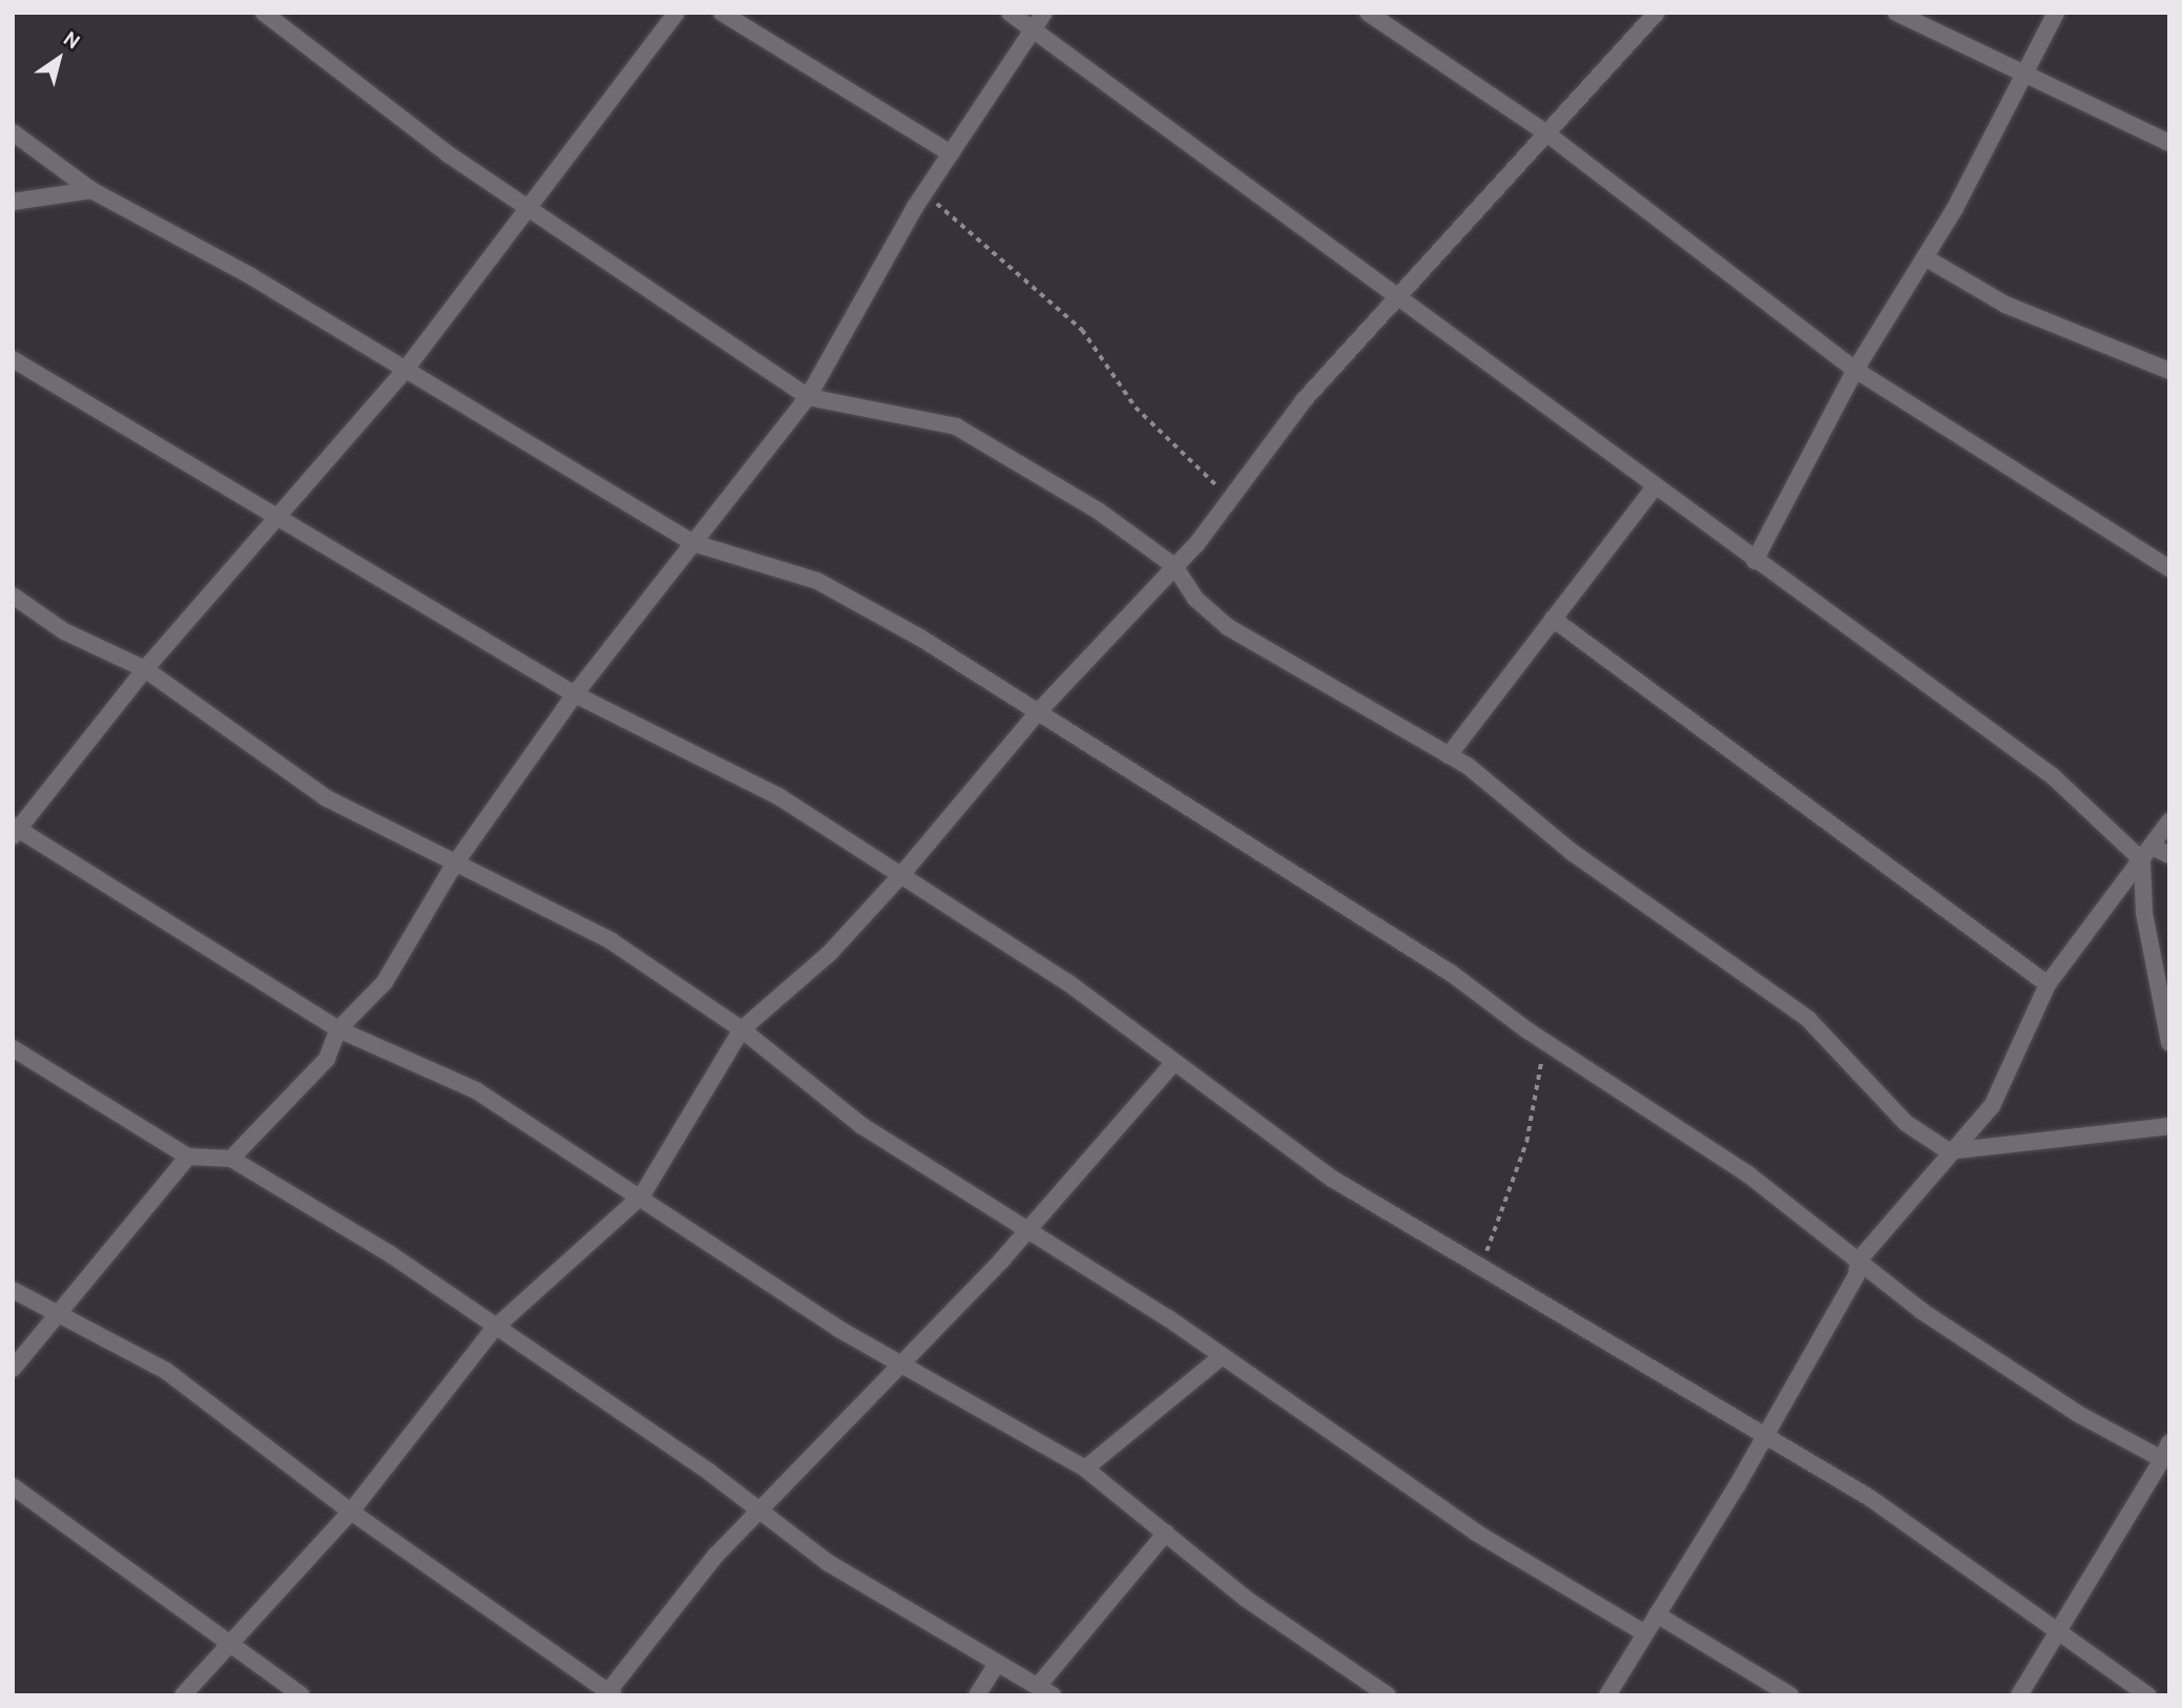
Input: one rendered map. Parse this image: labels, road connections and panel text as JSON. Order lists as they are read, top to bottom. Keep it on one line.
{"north":"top right"}
